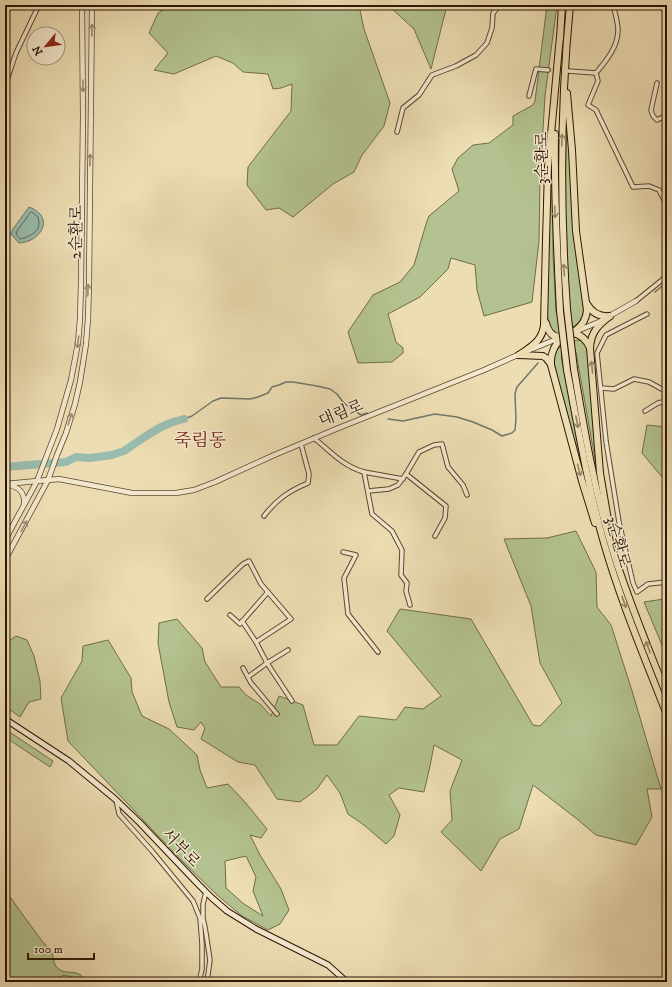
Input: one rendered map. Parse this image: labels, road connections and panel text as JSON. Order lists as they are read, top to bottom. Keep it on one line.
{"streets":{"highway":["3순환로"],"main road":["서부로"],"street":["2순환로","대림로"]},"crossings":[["2순환로","대림로"]],"districts":["죽림동"],"scale_bar":"100 m","north":"bottom left"}
